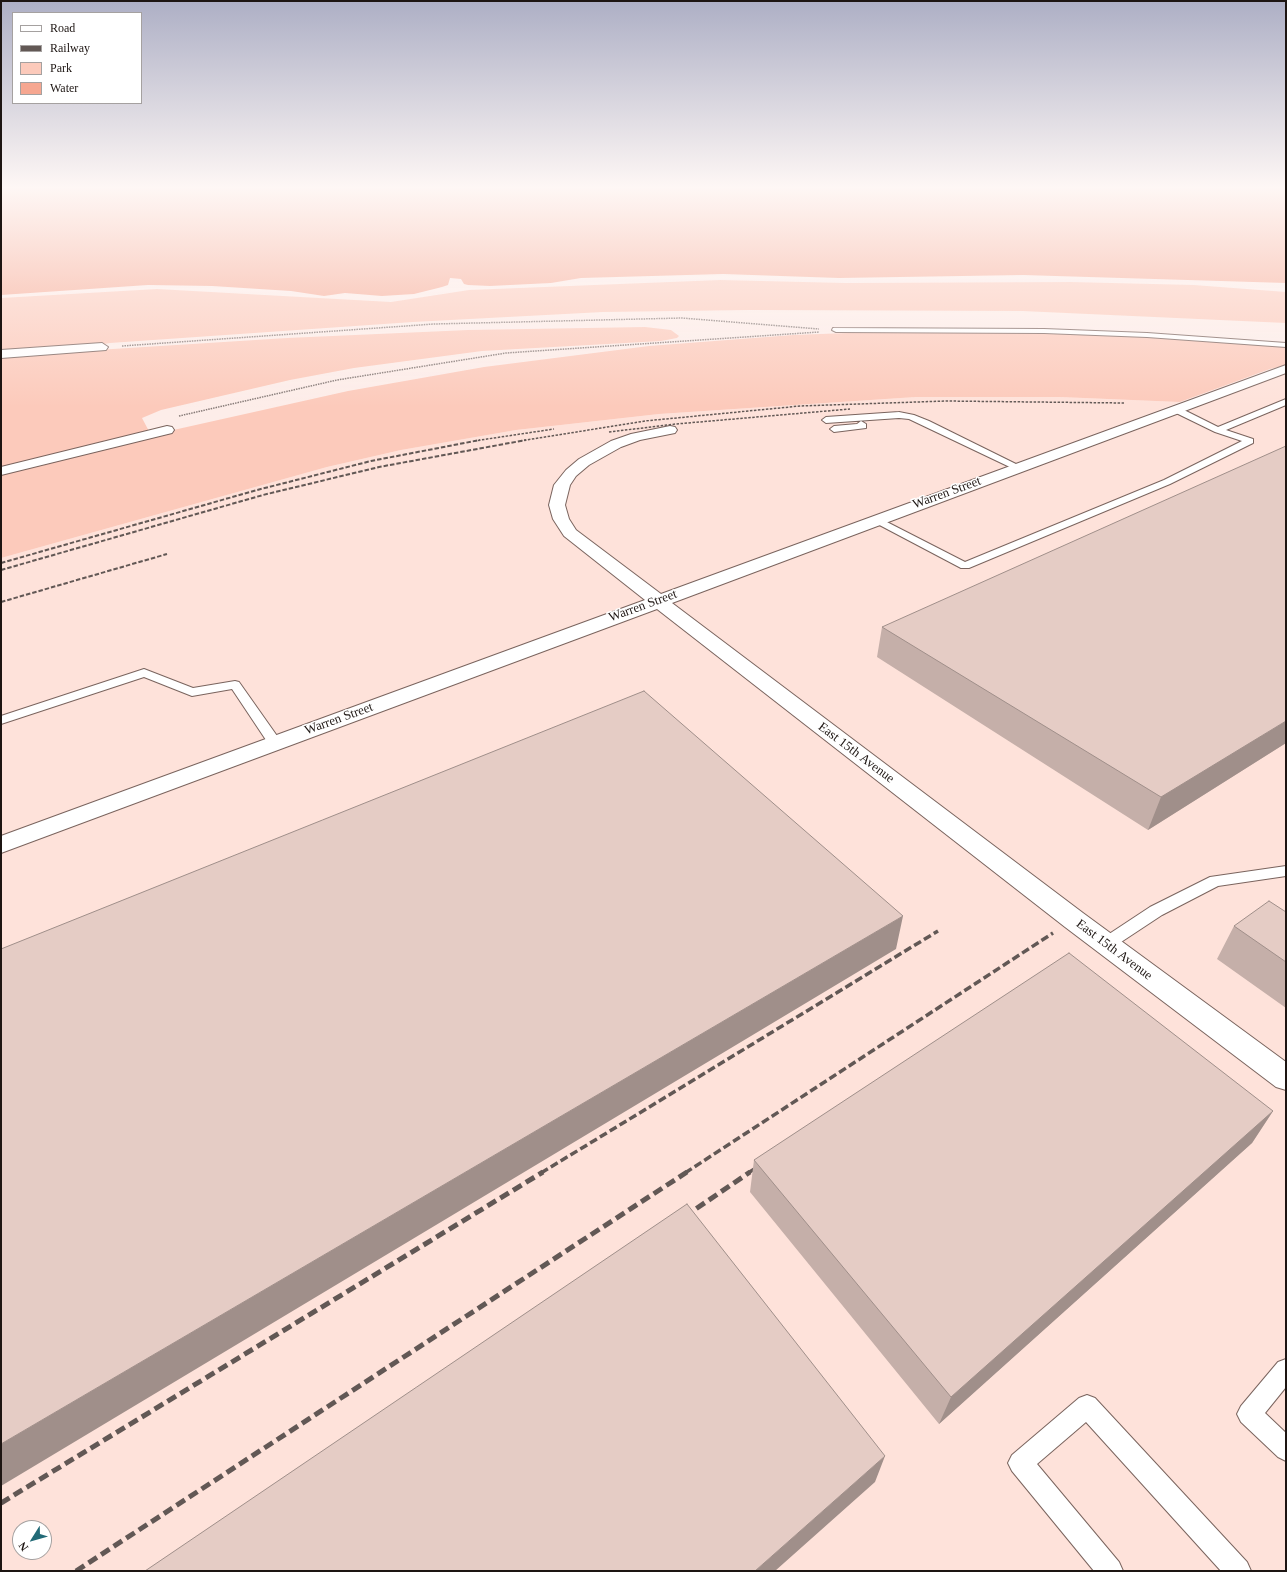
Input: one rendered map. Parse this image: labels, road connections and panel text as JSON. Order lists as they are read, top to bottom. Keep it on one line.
{"streets":{"street":["Warren Street","East 15th Avenue"]},"crossings":[["Warren Street","East 15th Avenue"]],"legend":["Road","Railway","Park","Water"],"north":"bottom left"}
